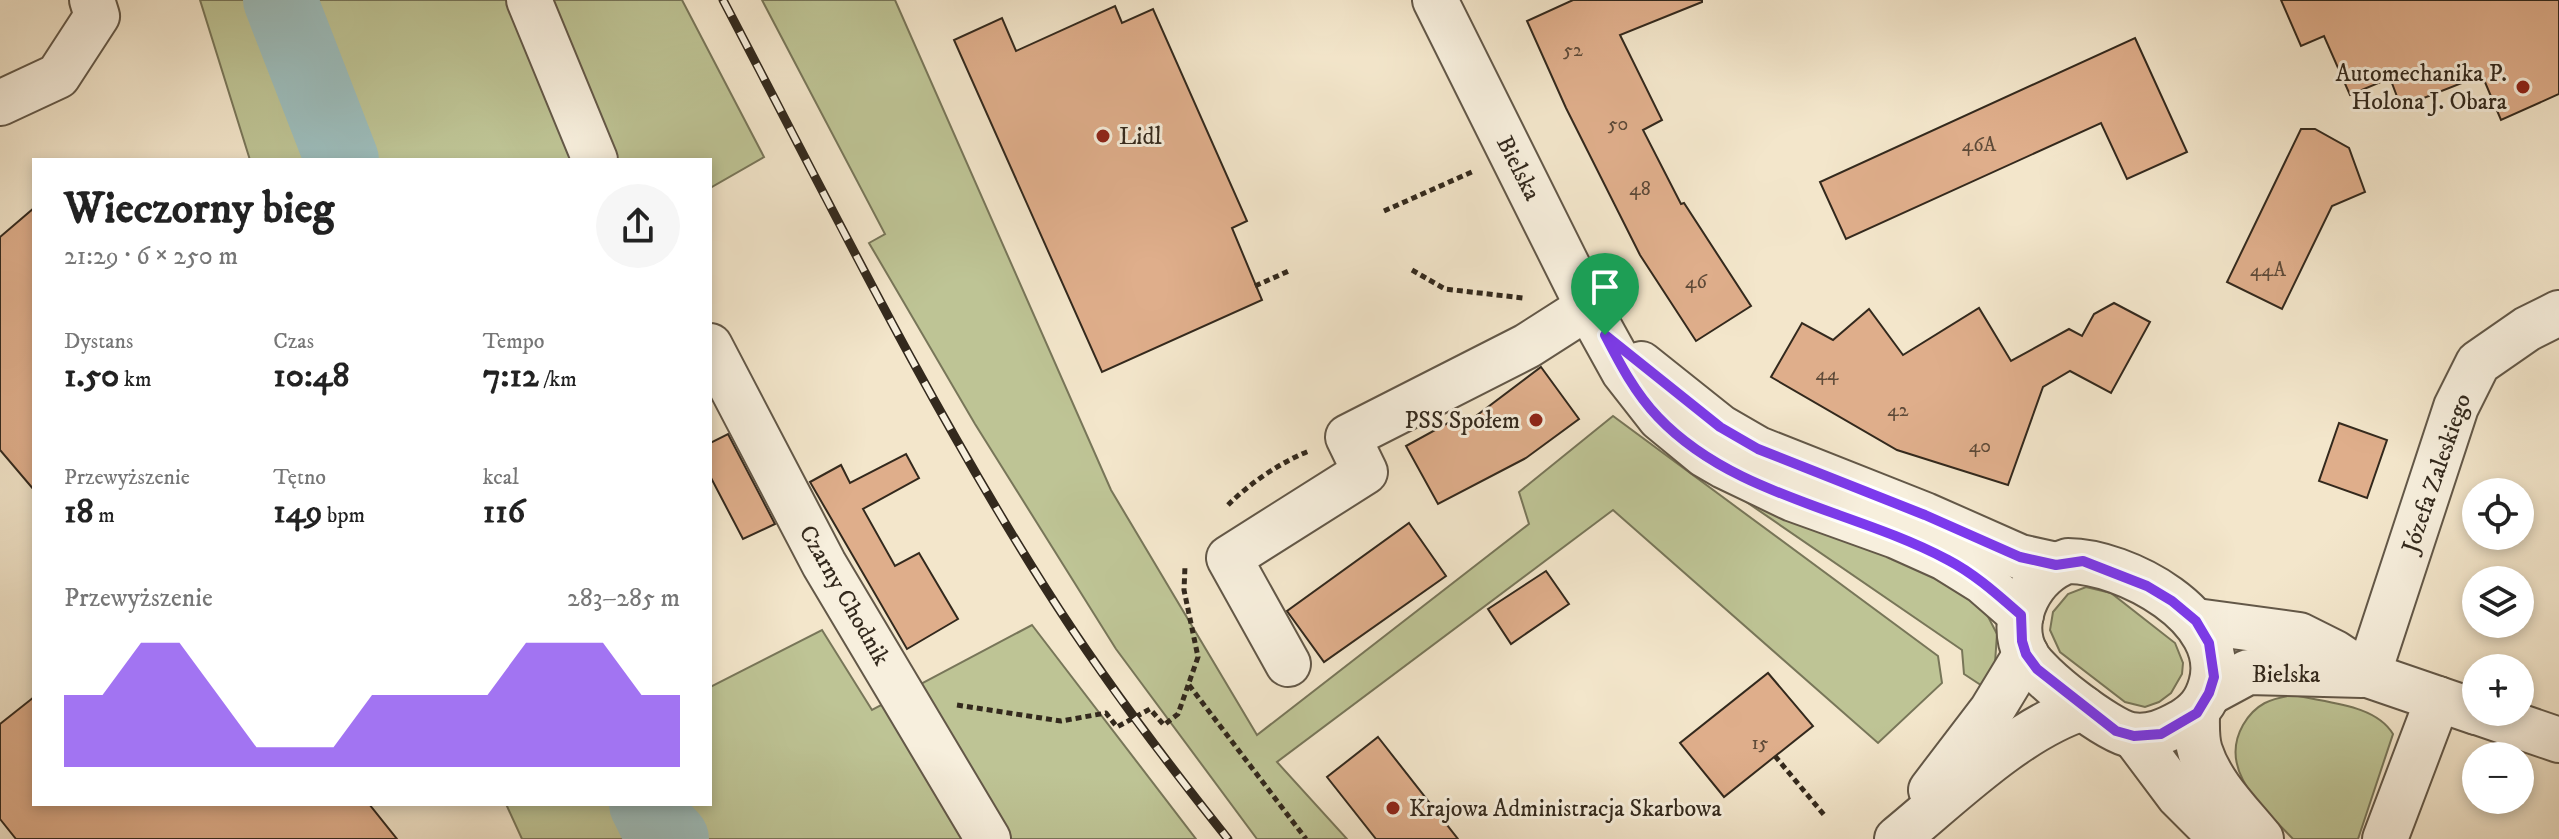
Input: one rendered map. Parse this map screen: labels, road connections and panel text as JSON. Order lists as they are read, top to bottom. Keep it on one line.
{"streets":{"street":["Bielska","Józefa Zaleskiego","Czarny Chodnik"]},"crossings":[["Bielska","Józefa Zaleskiego"]],"places":["Automechanika P. Holona J. Obara","Lidl","PSS Społem","Krajowa Administracja Skarbowa"],"house_numbers":["52","50","46A","48","44A","46","44","42","40","15"],"page":{"heading":["Wieczorny bieg","21:29 · 6 × 250 m"],"stats":[["Dystans","1.50 km"],["Czas","10:48"],["Tempo","7:12 /km"],["Przewyższenie","18 m"],["Tętno","149 bpm"],["kcal","116"]],"map_buttons":["+","−"],"chart":["Przewyższenie","283–285 m"]}}
